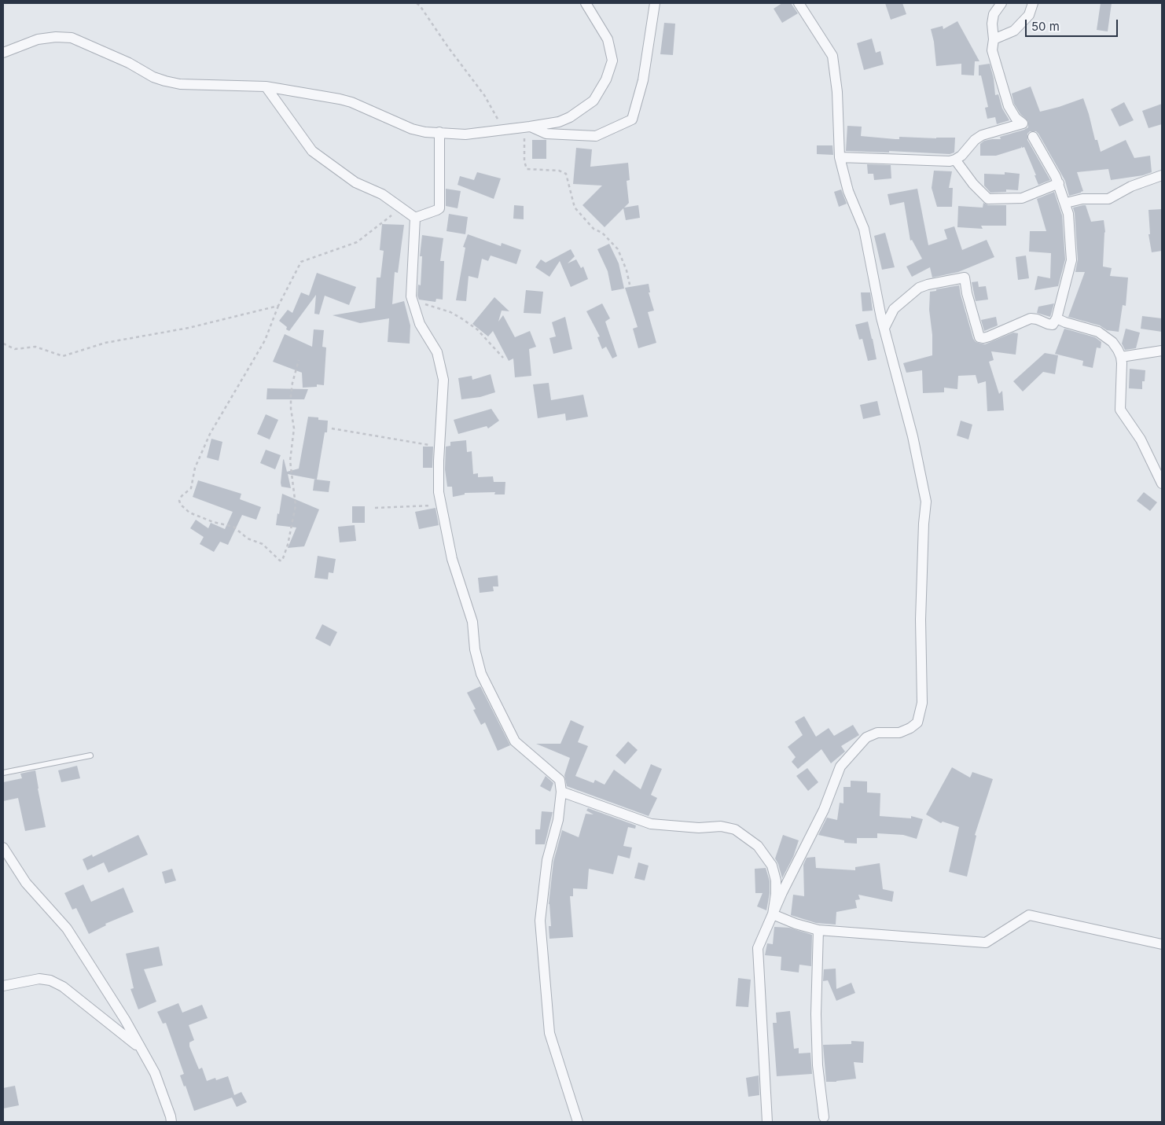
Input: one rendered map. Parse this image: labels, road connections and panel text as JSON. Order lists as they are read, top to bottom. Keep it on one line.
{"scale_bar":"50 m"}
